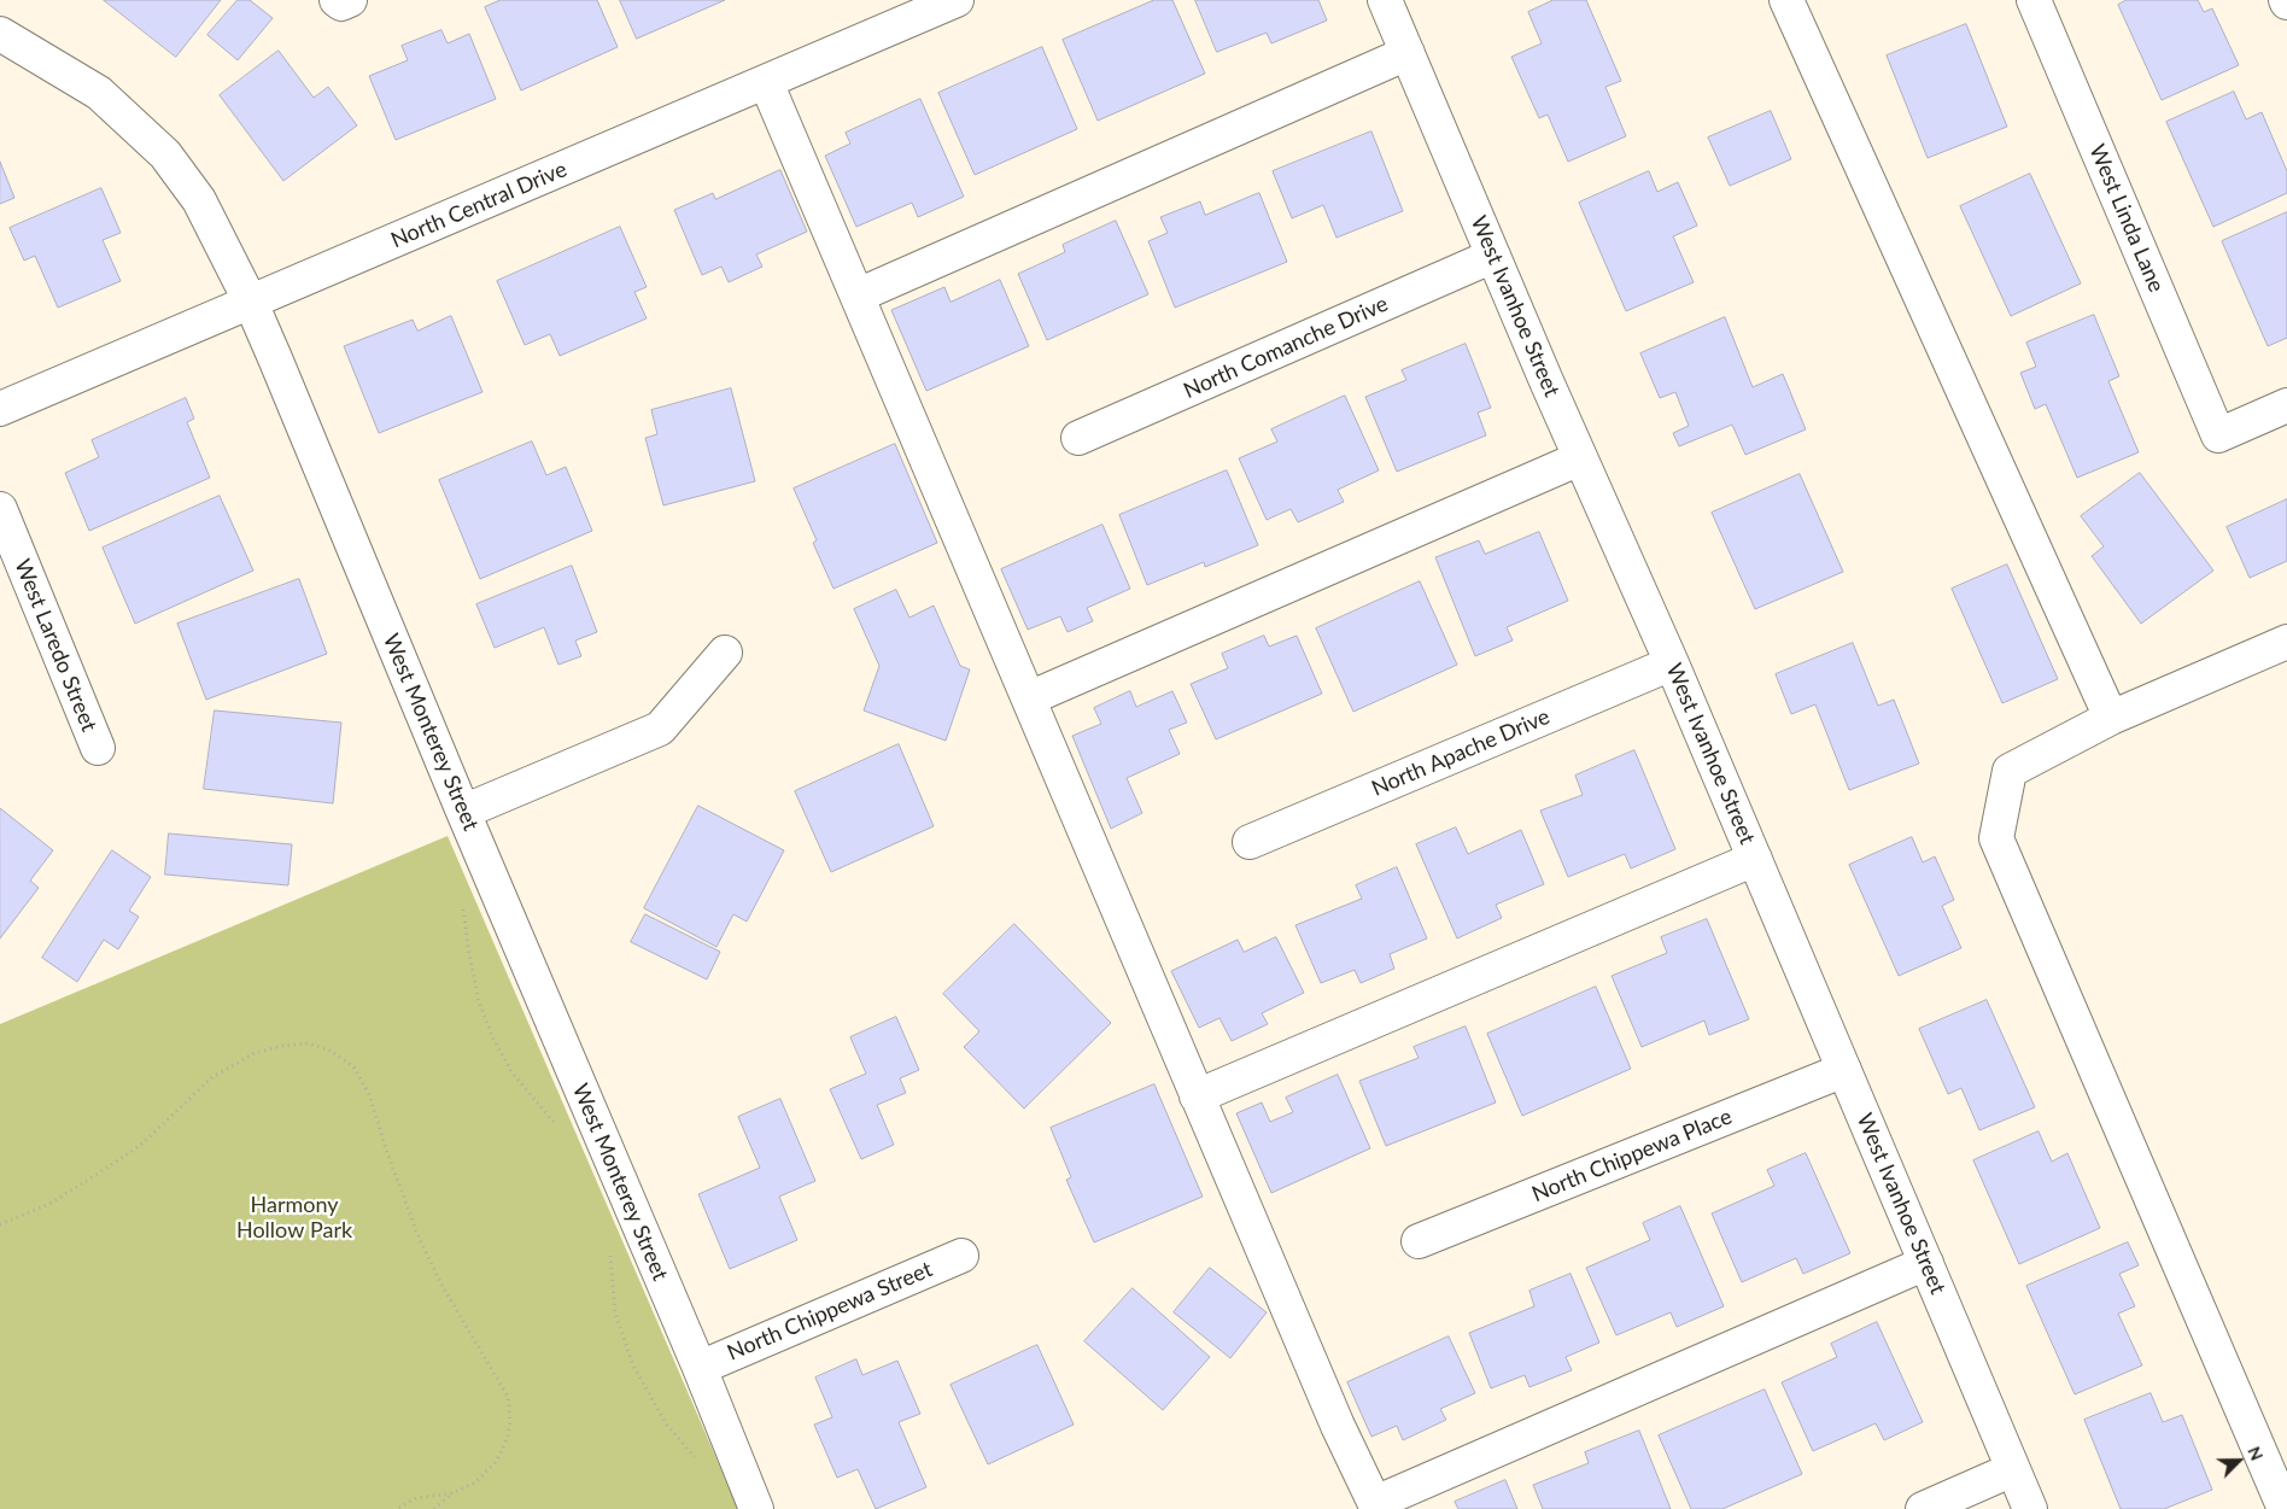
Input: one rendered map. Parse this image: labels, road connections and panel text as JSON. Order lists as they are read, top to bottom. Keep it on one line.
{"streets":{"street":["North Central Drive","West Linda Lane","West Ivanhoe Street","North Comanche Drive","West Laredo Street","West Monterey Street","North Apache Drive","North Chippewa Place","North Chippewa Street"]},"crossings":[["North Central Drive","West Monterey Street"],["West Ivanhoe Street","North Comanche Drive"],["West Ivanhoe Street","North Apache Drive"],["West Ivanhoe Street","North Chippewa Place"],["West Monterey Street","North Chippewa Street"]],"parks":["Harmony Hollow Park"],"north":"top right"}
